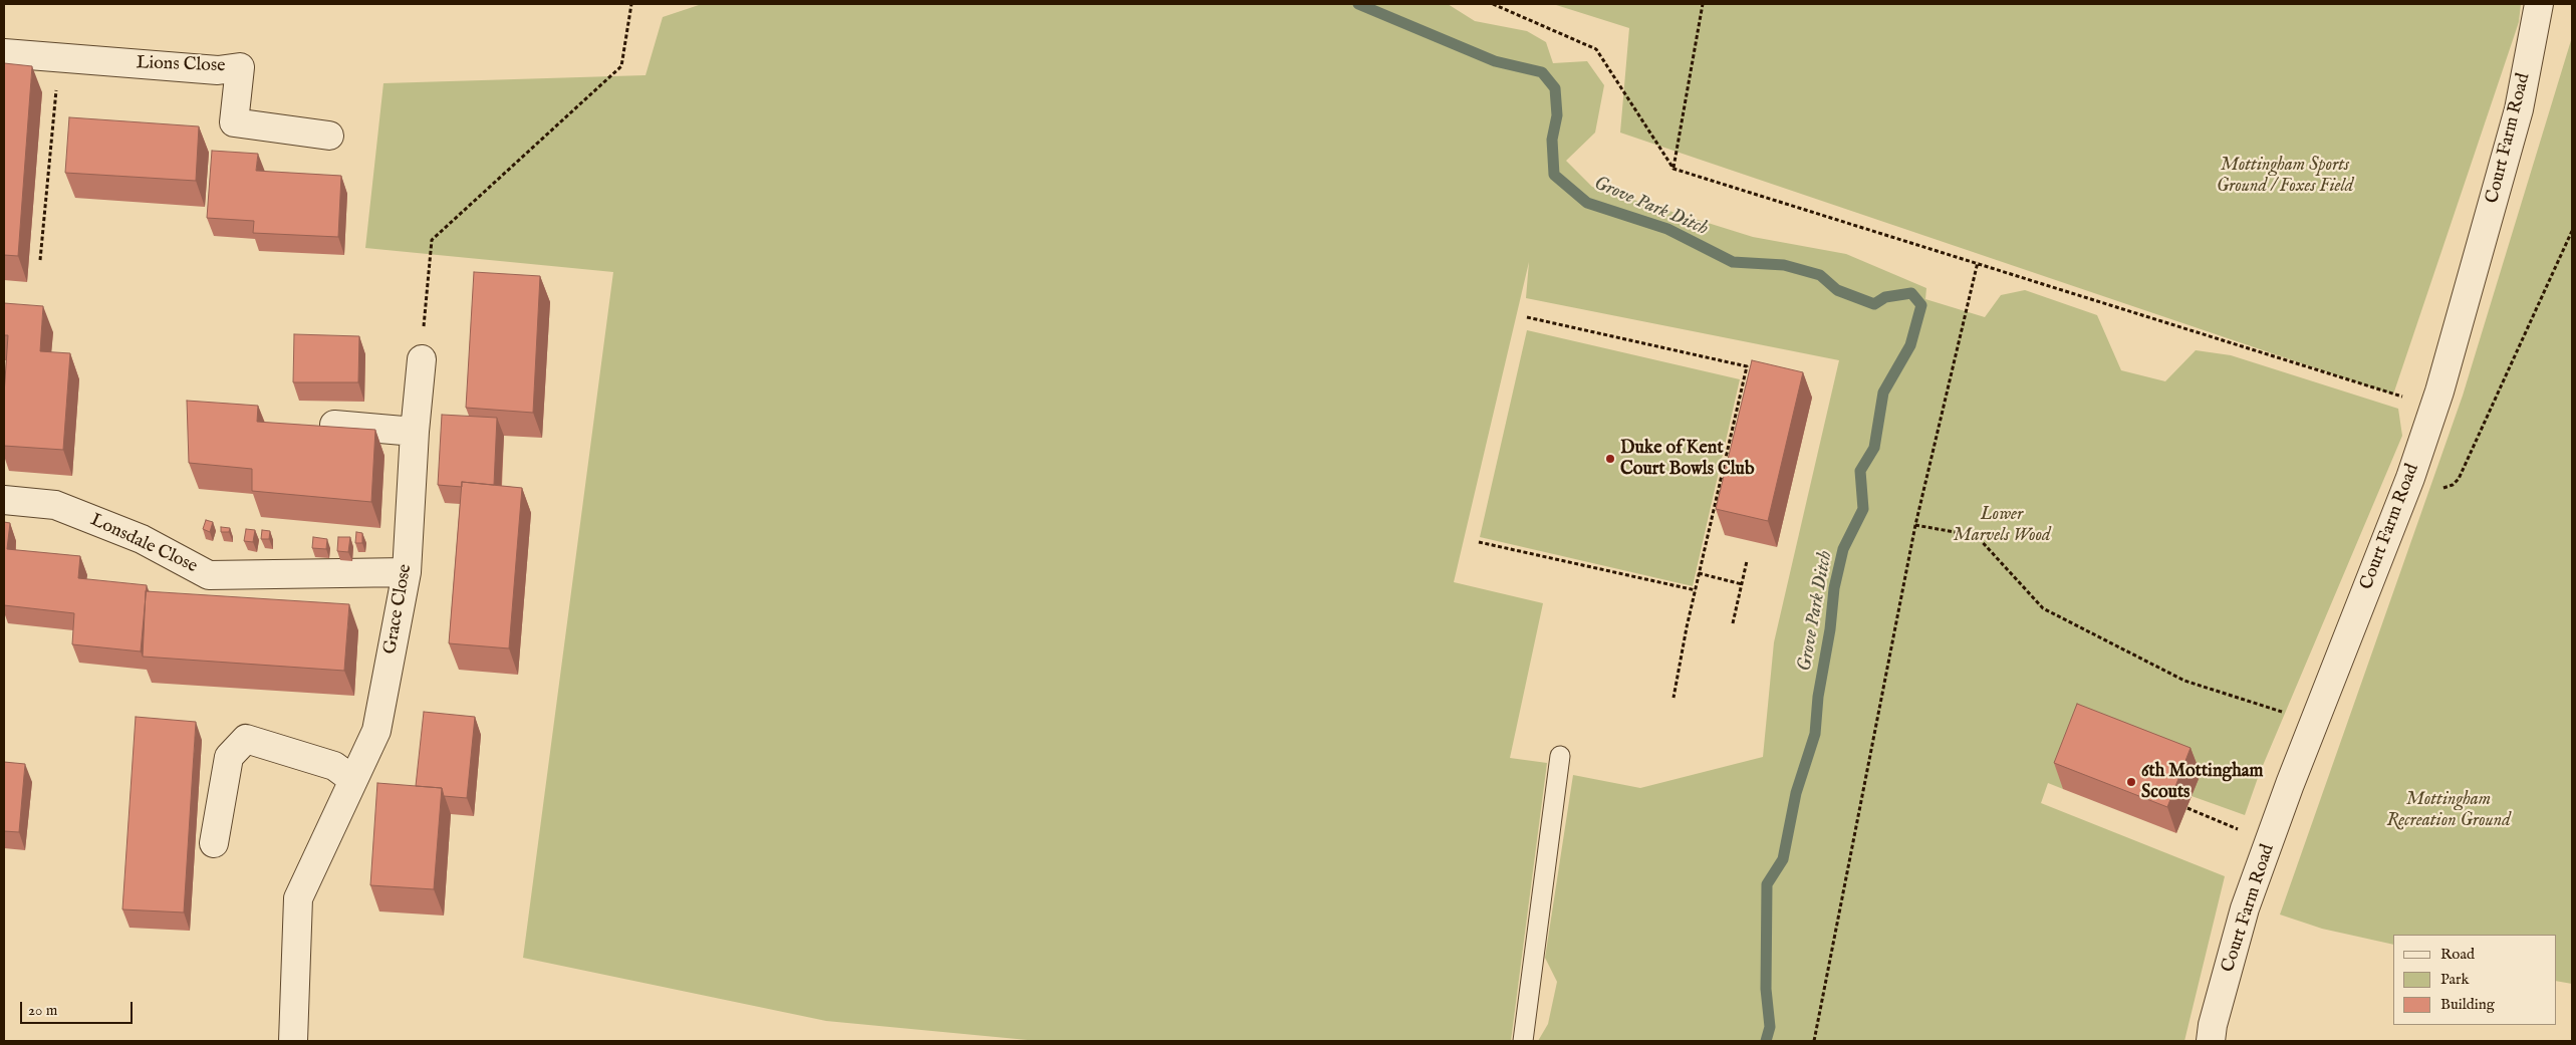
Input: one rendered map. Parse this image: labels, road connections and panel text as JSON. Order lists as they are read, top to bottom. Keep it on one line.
{"streets":{"street":["Lions Close","Court Farm Road","Lonsdale Close","Grace Close"]},"crossings":[["Lonsdale Close","Grace Close"]],"water":["Grove Park Ditch"],"parks":["Mottingham Sports Ground / Foxes Field","Lower Marvels Wood","Mottingham Recreation Ground"],"places":["Duke of Kent Court Bowls Club","6th Mottingham Scouts"],"legend":["Road","Park","Building"],"scale_bar":"20 m"}
